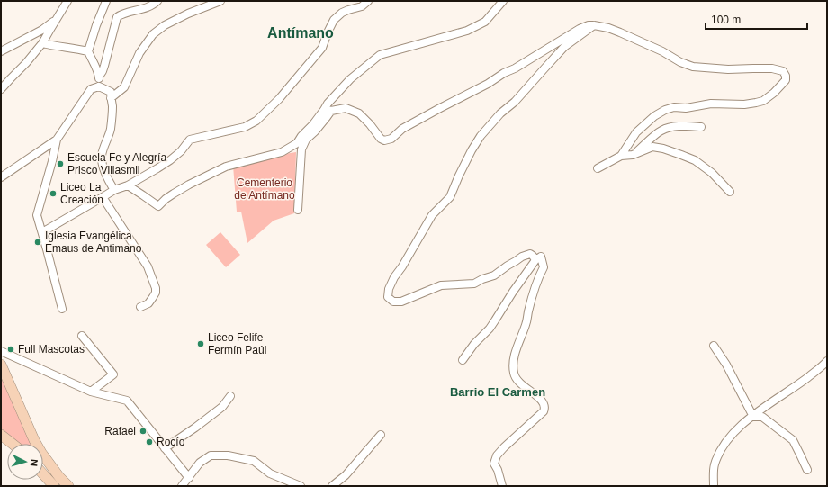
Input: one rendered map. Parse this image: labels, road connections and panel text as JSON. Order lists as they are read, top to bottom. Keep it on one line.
{"districts":["Antímano","Barrio El Carmen"],"parks":["Cementerio de Antímano"],"places":["Escuela Fe y Alegría Prisco Villasmil","Liceo La Creación","Iglesia Evangélica Emaus de Antimano","Liceo Felife Fermín Paúl","Full Mascotas","Rafael","Rocío"],"scale_bar":"100 m","north":"right"}
